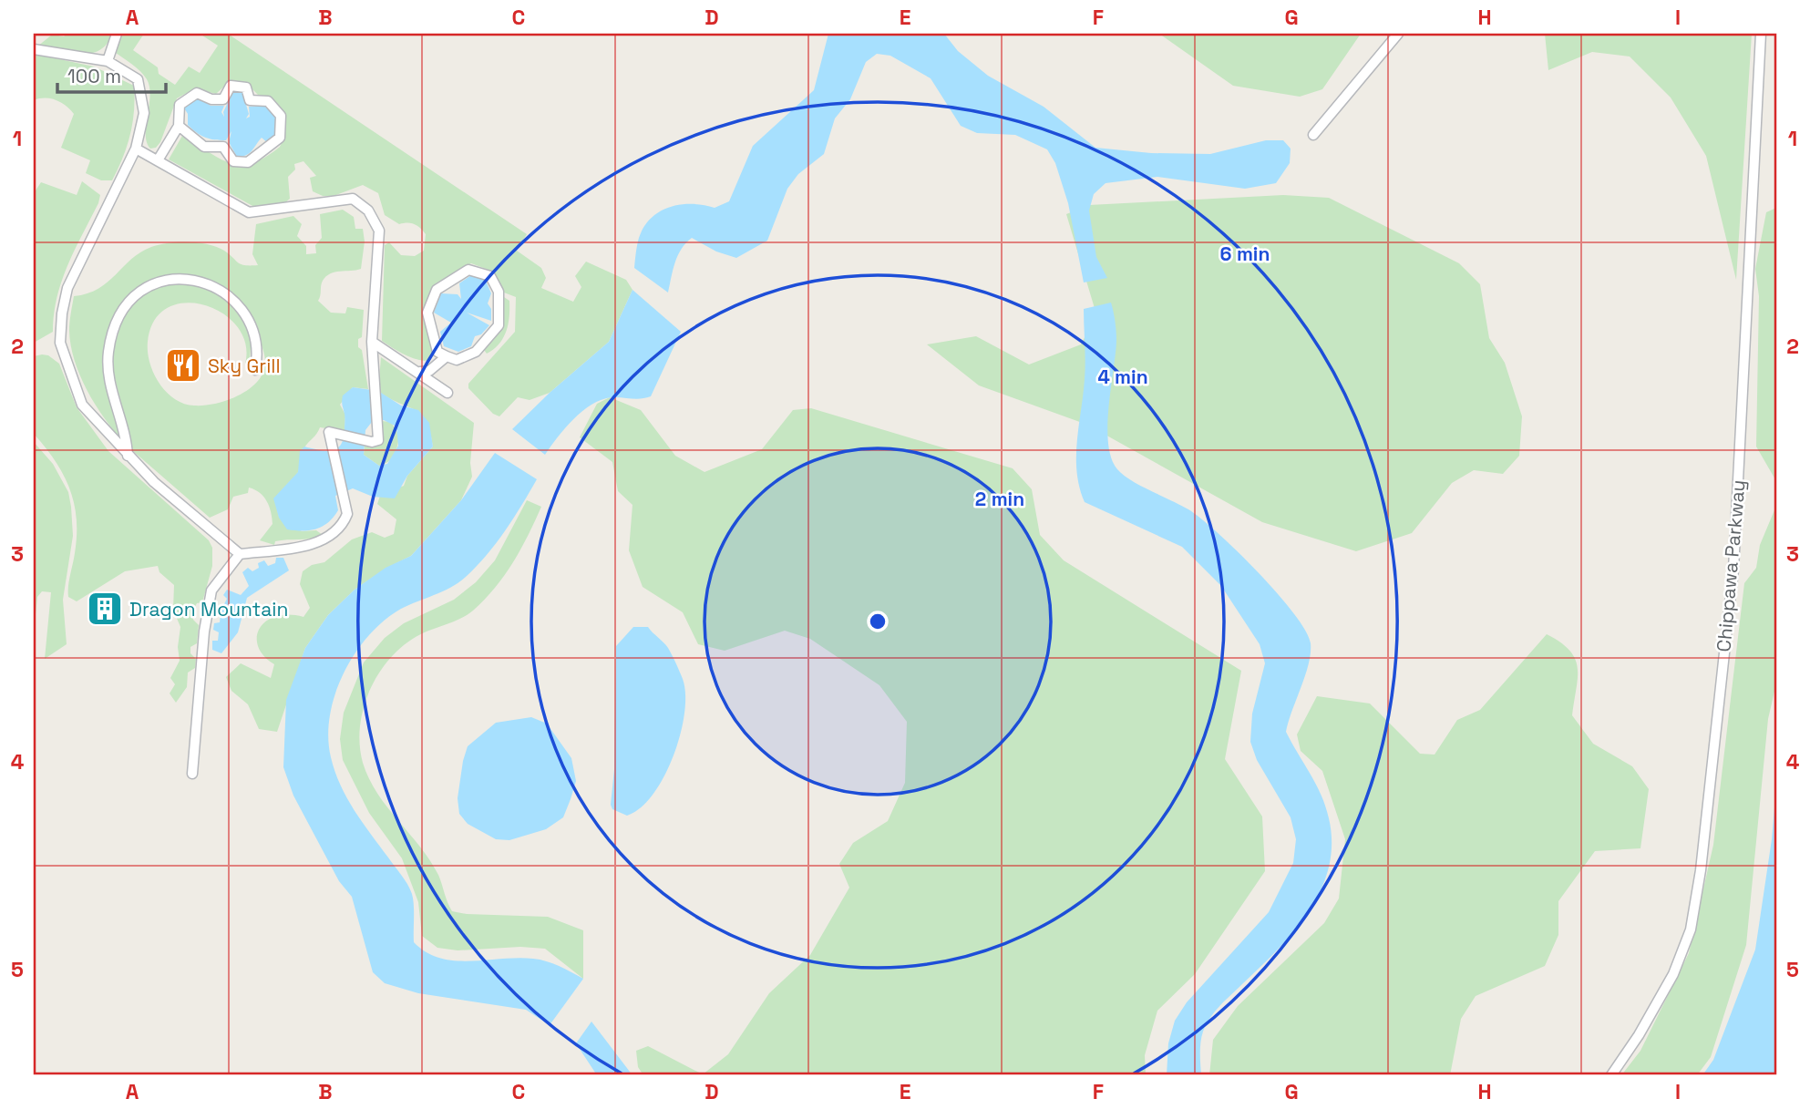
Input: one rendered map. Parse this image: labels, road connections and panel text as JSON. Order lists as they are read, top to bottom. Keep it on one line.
{"streets":{"street":["Chippawa Parkway"]},"places":{"restaurant":["Sky Grill"],"building":["Dragon Mountain"]},"scale_bar":"100 m","grid":{"columns":["A","B","C","D","E","F","G","H","I"],"rows":["1","2","3","4","5"]},"rings":["6 min","4 min","2 min"]}
